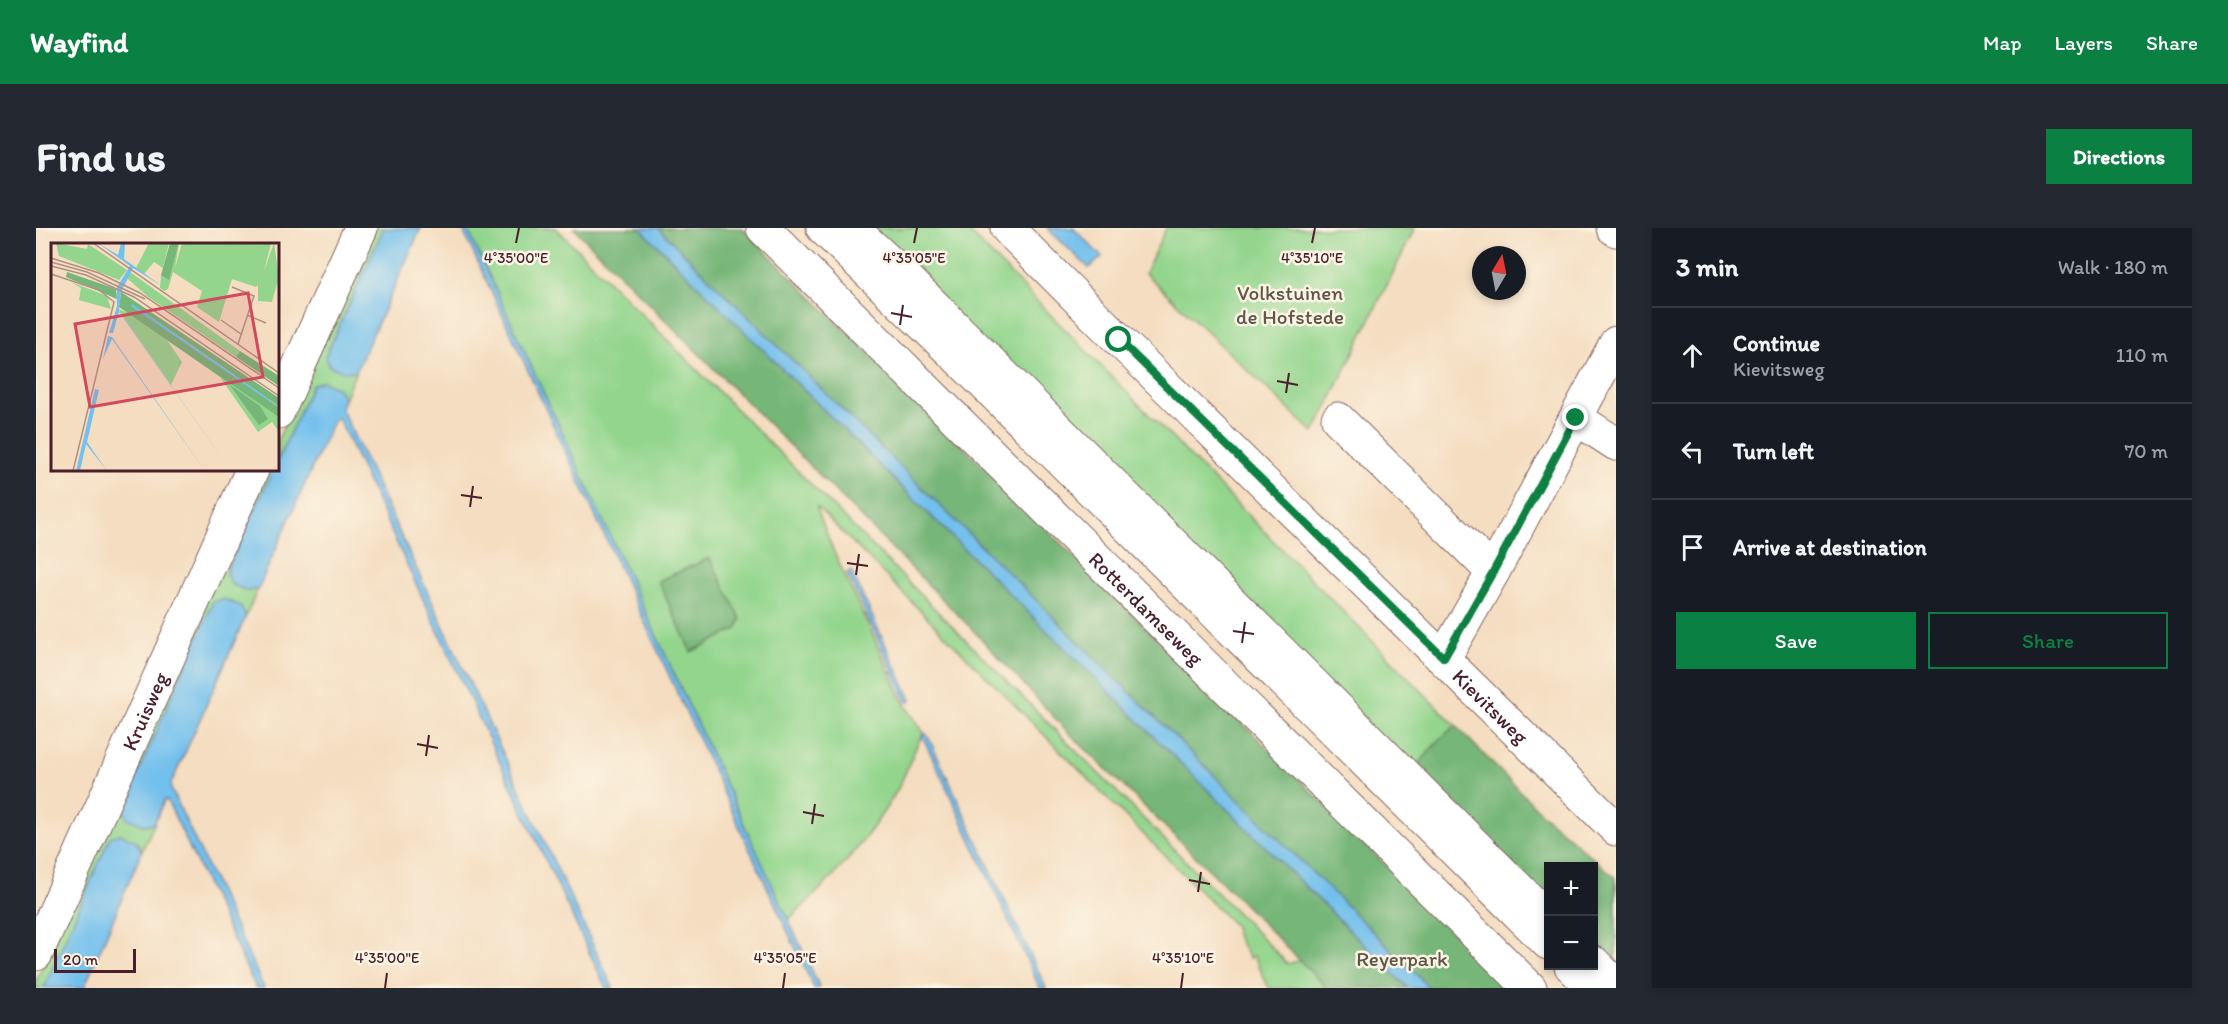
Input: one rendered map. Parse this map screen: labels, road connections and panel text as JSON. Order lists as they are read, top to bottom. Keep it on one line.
{"streets":{"main road":["Rotterdamseweg","Kievitsweg","Kruisweg"]},"parks":["Volkstuinen de Hofstede","Reyerpark"],"scale_bar":"20 m","north":"top","page":{"header":"Wayfind","nav":["Map","Layers","Share"],"buttons":["Directions",["Save","Share"]],"title":"Find us","heading":["3 min","Walk · 180 m"],"list":[["Continue","Kievitsweg","110 m"],["Turn left","70 m"],"Arrive at destination"],"map_buttons":["+","−"],"scale":"20 m"},"coordinates":["4°35'00\"E","4°35'05\"E","4°35'10\"E"]}
